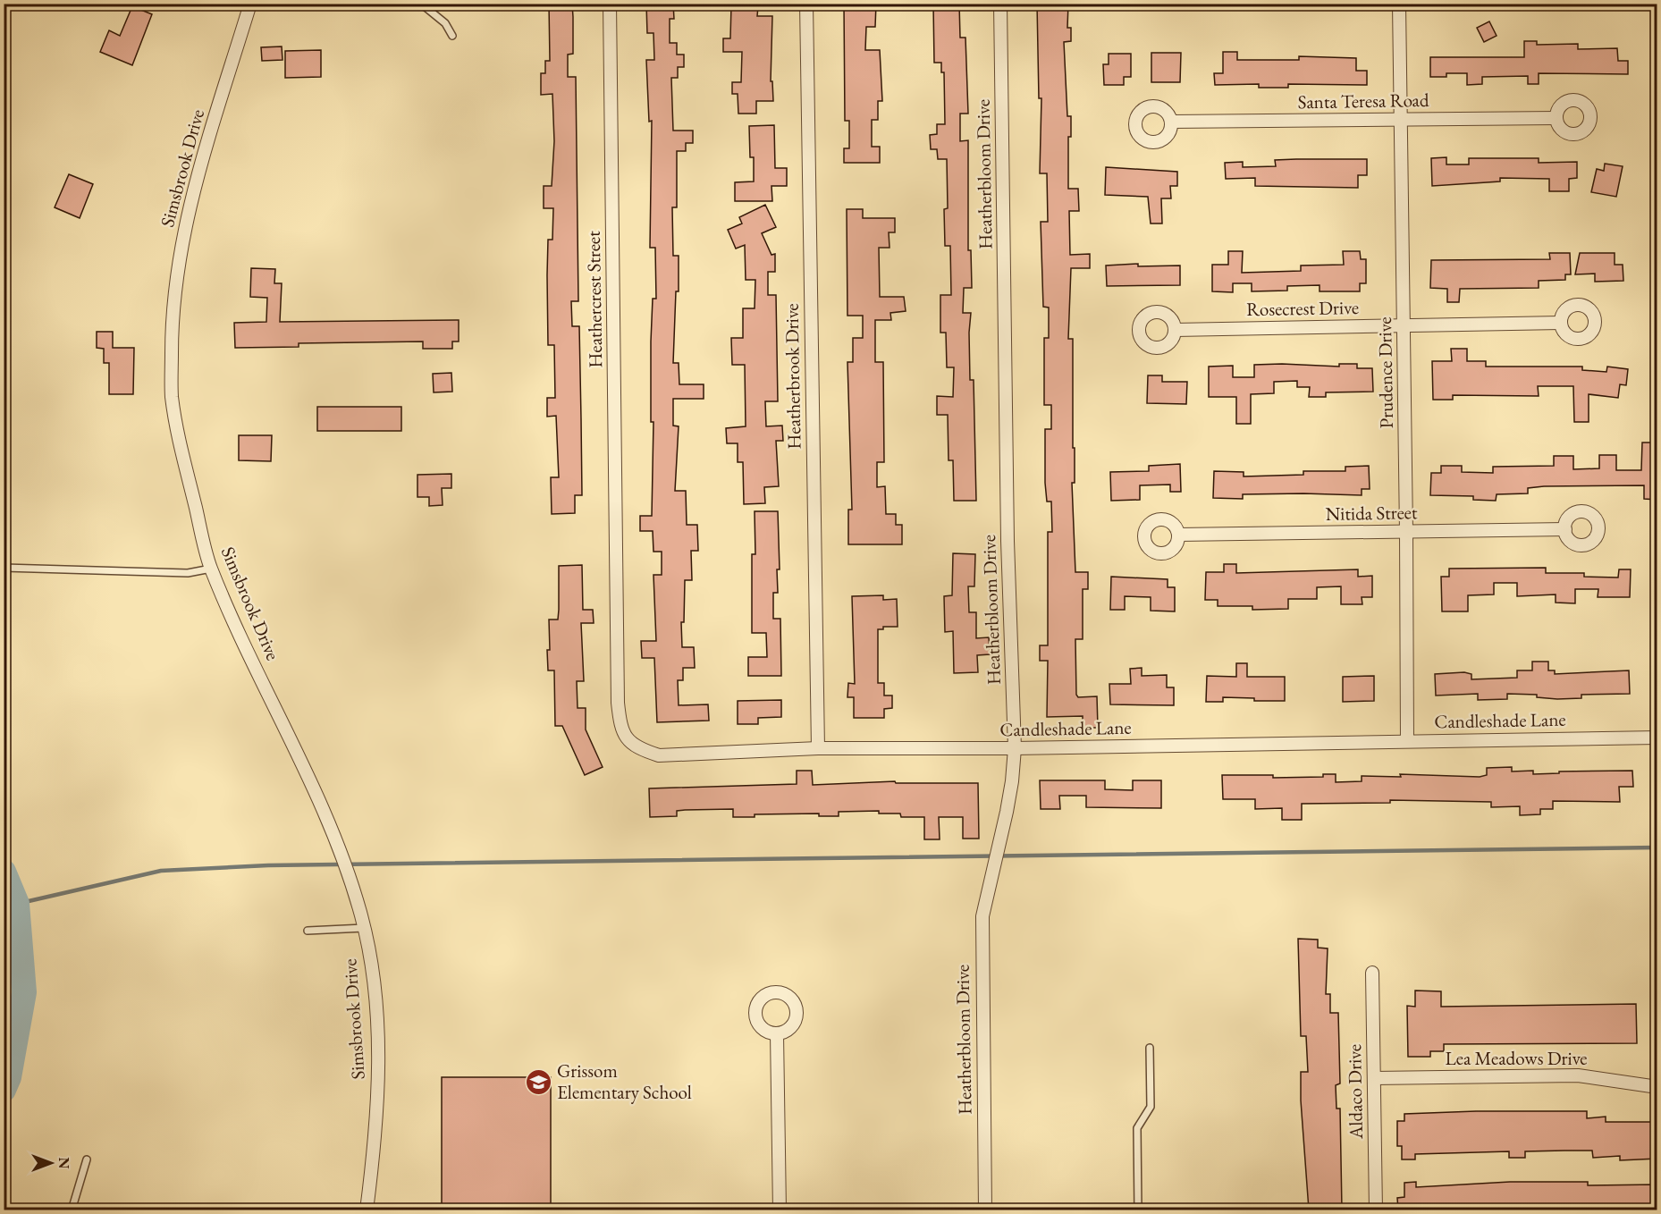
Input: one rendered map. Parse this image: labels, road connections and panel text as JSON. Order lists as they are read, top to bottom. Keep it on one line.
{"streets":{"street":["Santa Teresa Road","Simsbrook Drive","Heatherbloom Drive","Heathercrest Street","Rosecrest Drive","Prudence Drive","Heatherbrook Drive","Nitida Street","Candleshade Lane","Lea Meadows Drive","Aldaco Drive"]},"crossings":[["Santa Teresa Road","Prudence Drive"],["Heatherbloom Drive","Candleshade Lane"],["Heathercrest Street","Candleshade Lane"],["Rosecrest Drive","Prudence Drive"],["Prudence Drive","Nitida Street"],["Prudence Drive","Candleshade Lane"],["Heatherbrook Drive","Candleshade Lane"],["Lea Meadows Drive","Aldaco Drive"]],"places":{"school or university":["Grissom Elementary School"]},"north":"right"}
